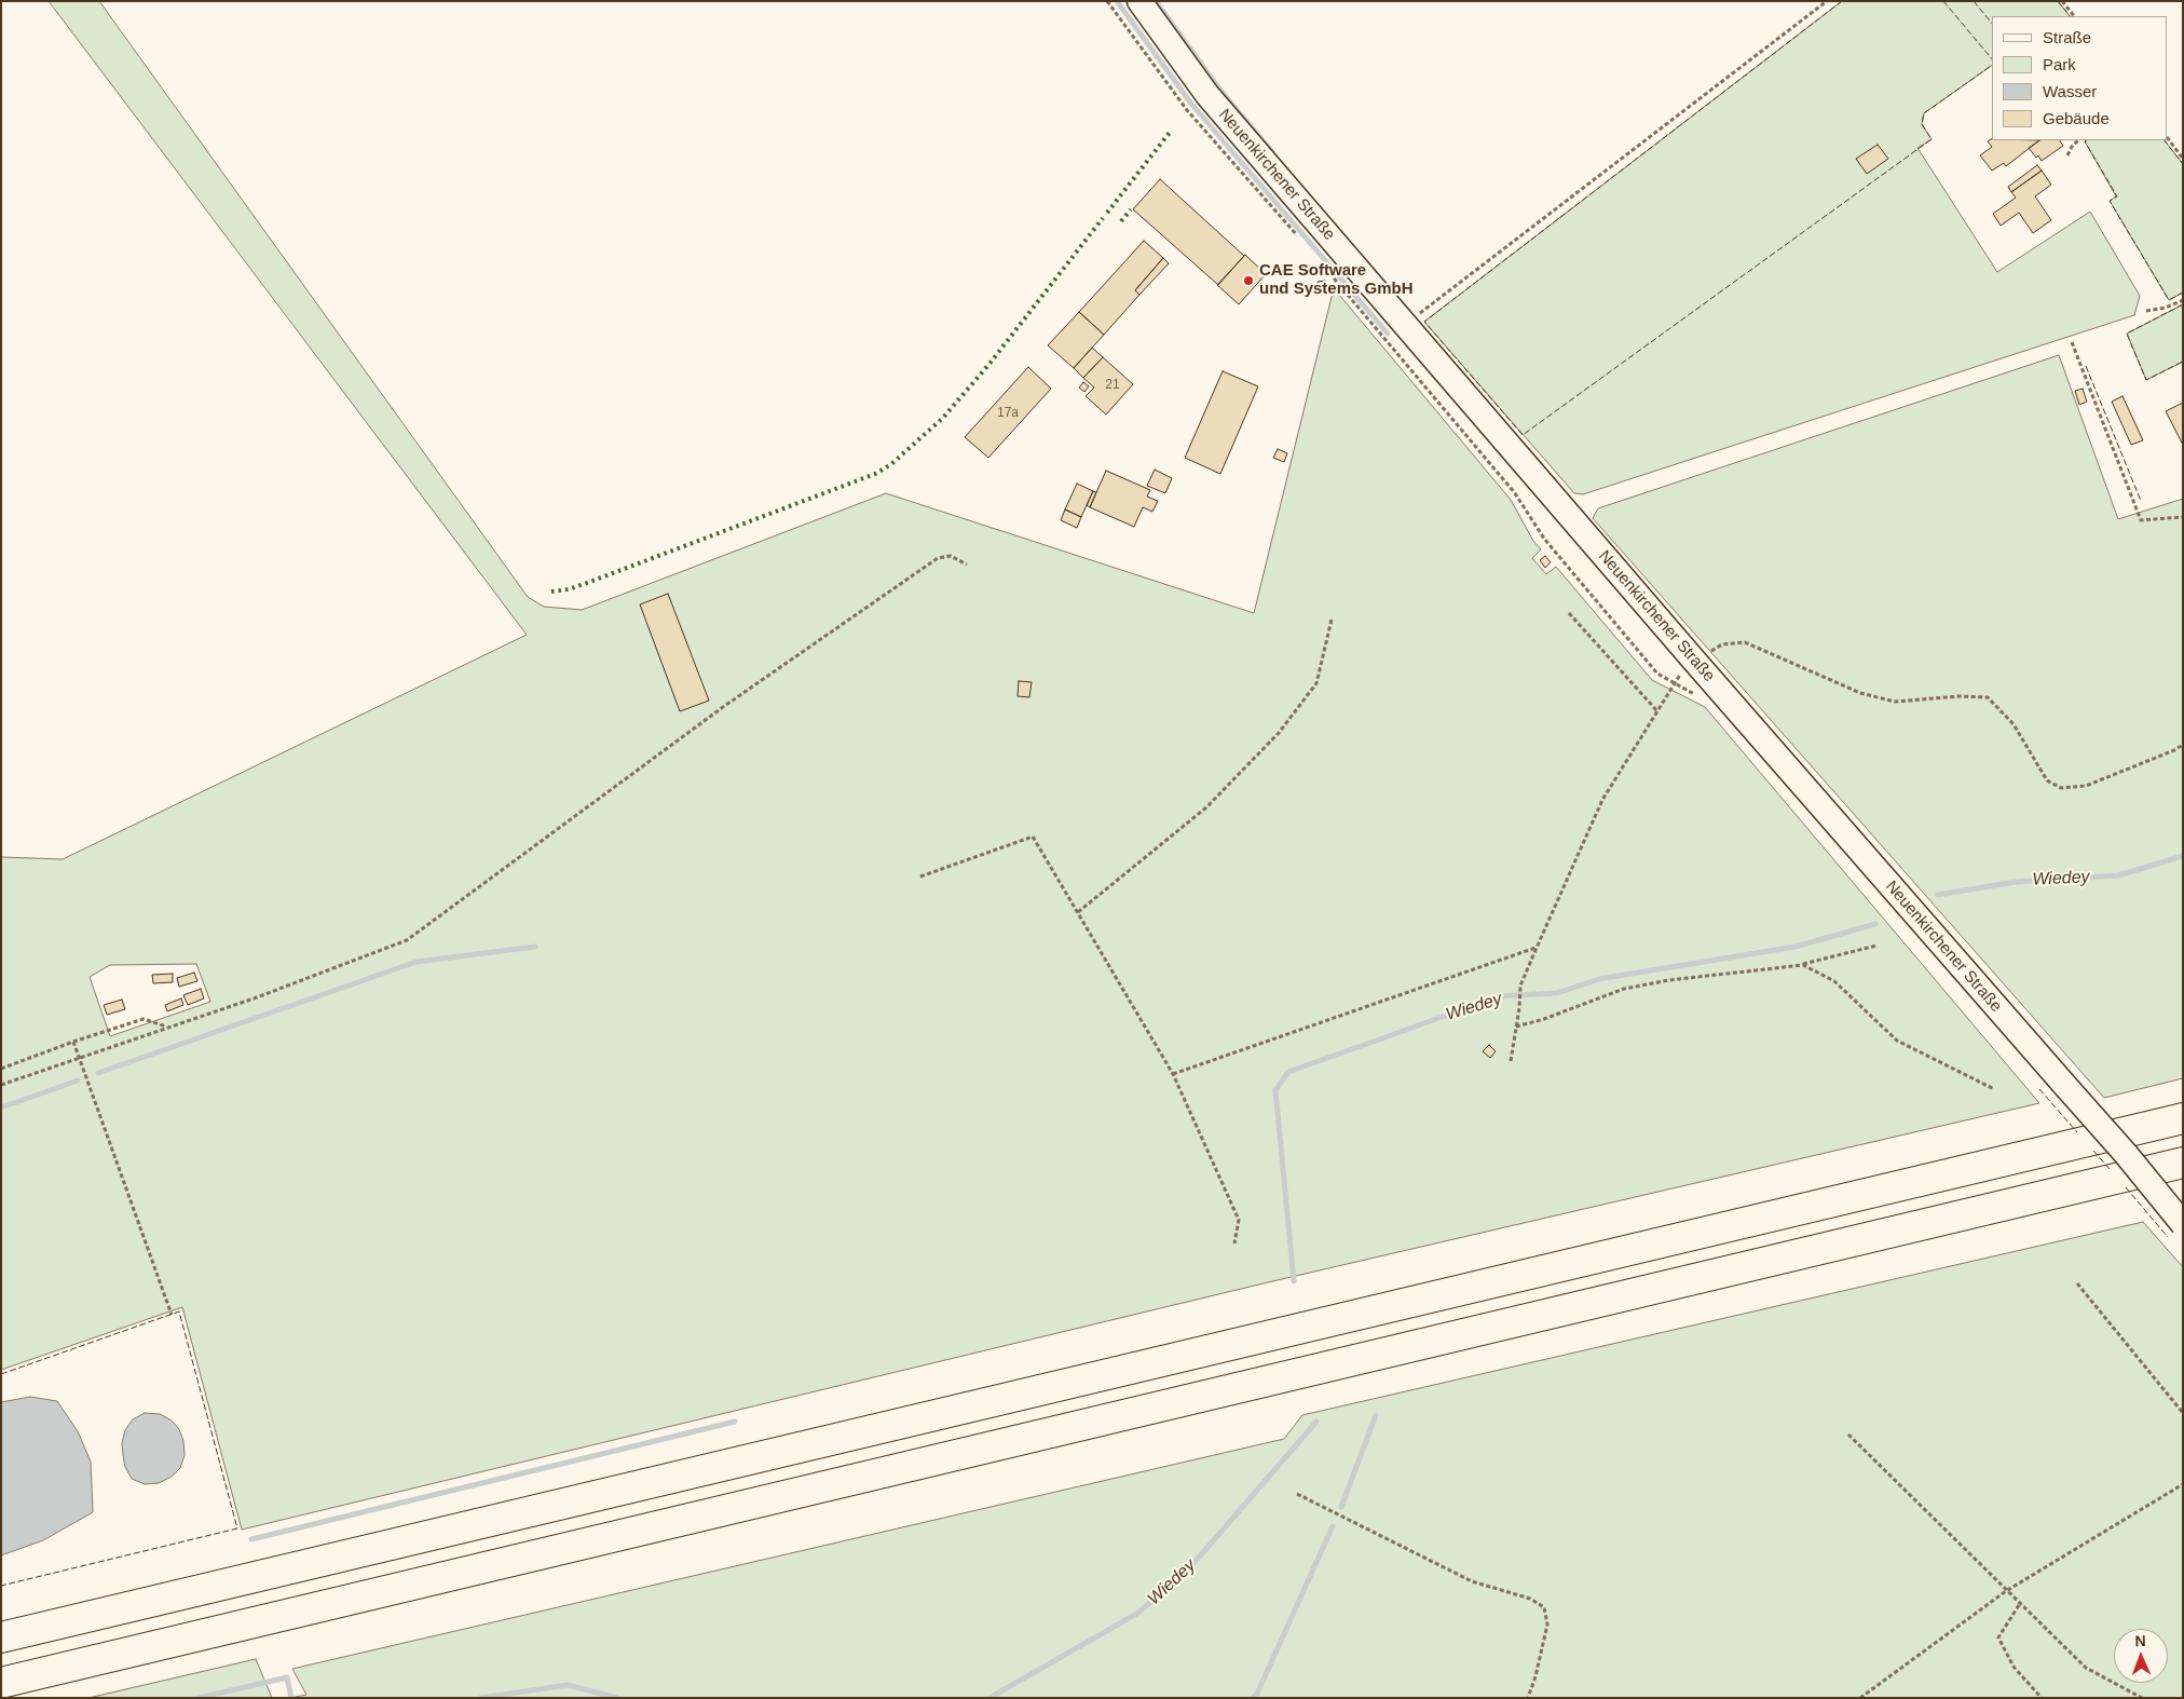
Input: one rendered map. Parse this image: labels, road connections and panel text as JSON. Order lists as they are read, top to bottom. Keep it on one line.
{"streets":{"main road":["Neuenkirchener Straße"]},"water":["Wiedey"],"places":["CAE Software und Systems GmbH"],"house_numbers":["21","17a"],"legend":["Straße","Park","Wasser","Gebäude"],"north":"top"}
